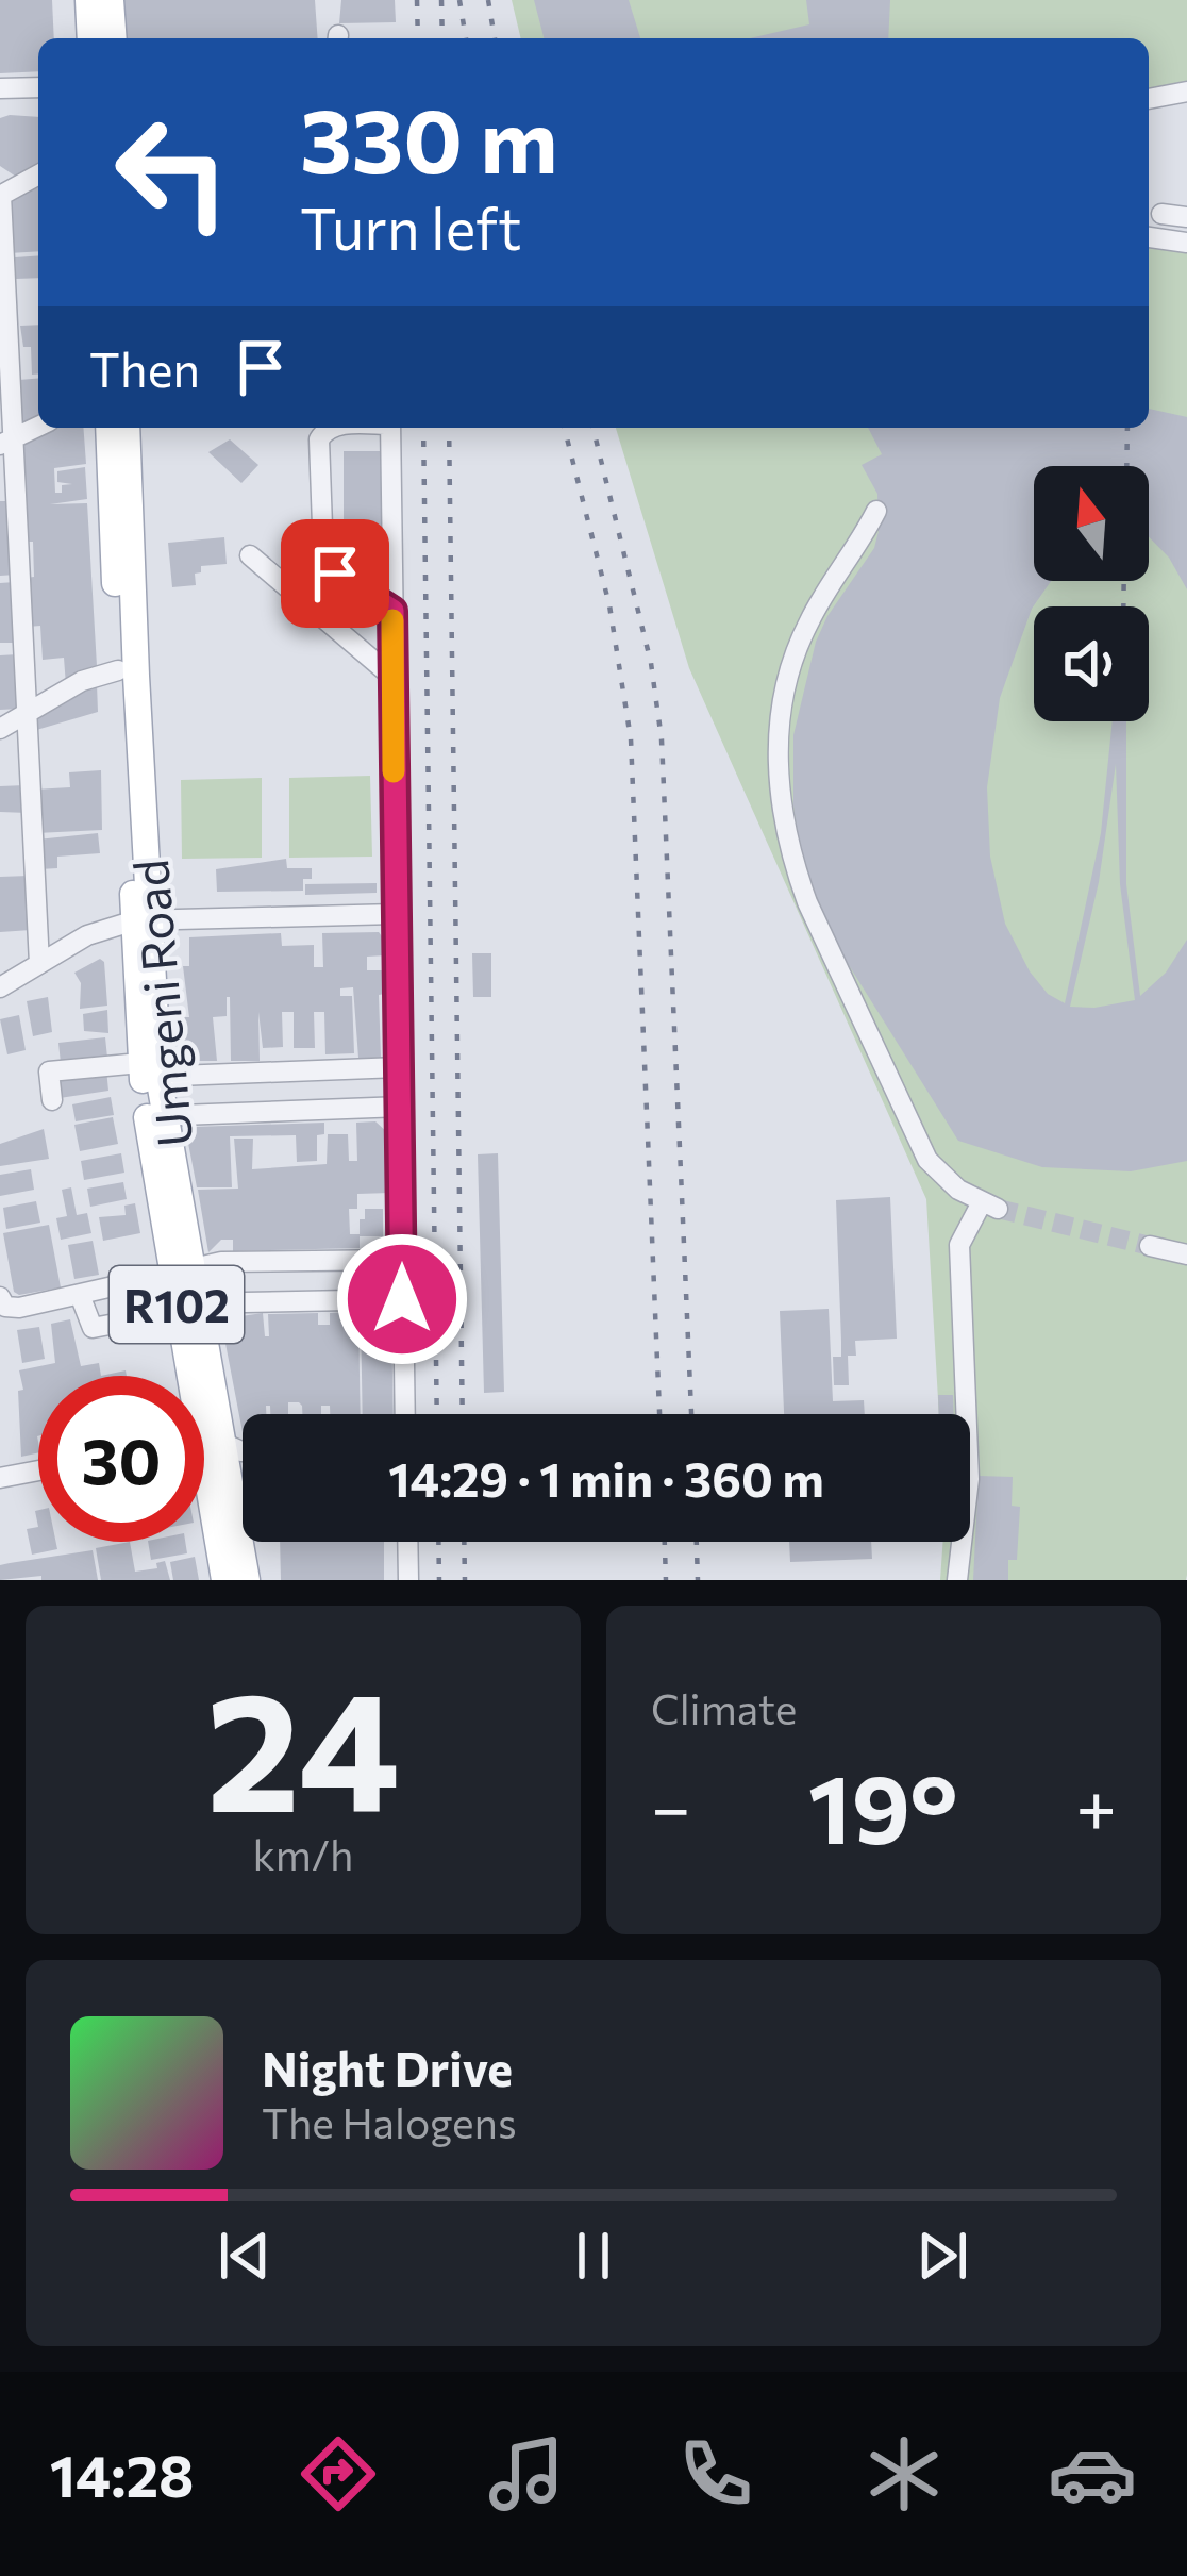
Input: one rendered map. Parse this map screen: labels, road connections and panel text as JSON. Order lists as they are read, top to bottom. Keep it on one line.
{"streets":{"main road":["Umgeni Road","R102"]},"north":"top","page":{"turn":["330 m","Turn left"],"then":"Then","limit":"30","trip":"14:29 · 1 min · 360 m","tile":[["24","km/h"],"Climate"],"heat":["−","19°","+"],"song":["Night Drive","The Halogens"],"tabs":"14:28"}}
